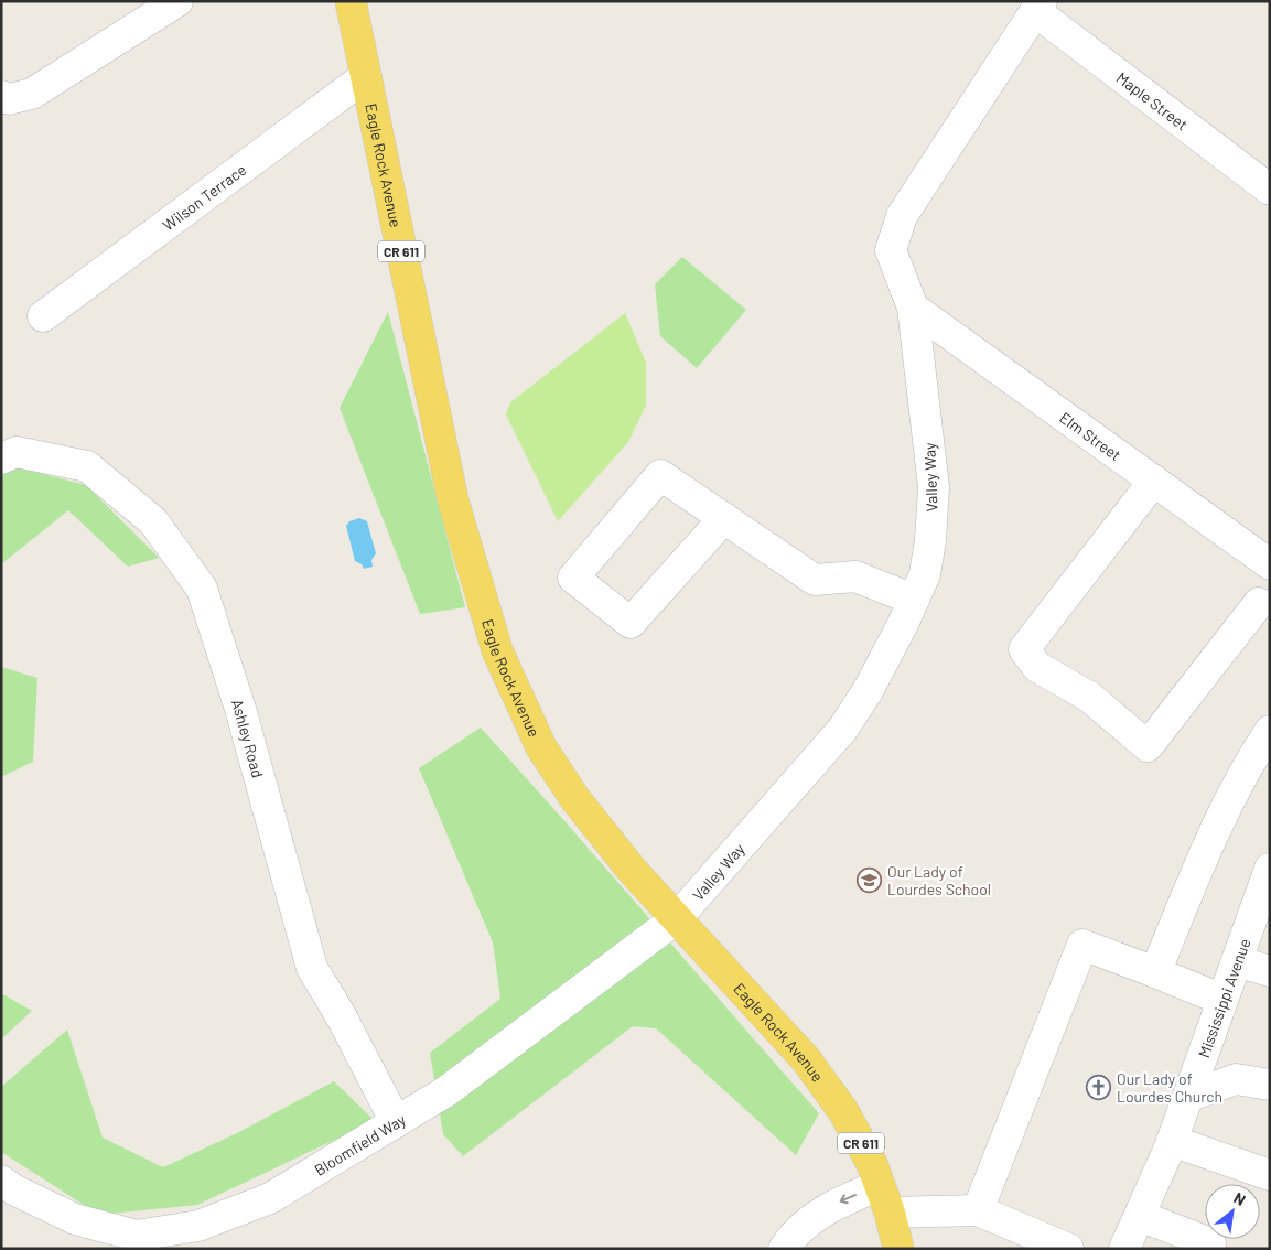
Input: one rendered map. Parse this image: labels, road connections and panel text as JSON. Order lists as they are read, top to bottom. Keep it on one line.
{"streets":{"main road":["Eagle Rock Avenue","CR 611"],"street":["Maple Street","Wilson Terrace","Elm Street","Valley Way","Ashley Road","Mississippi Avenue","Bloomfield Way"]},"crossings":[["Maple Street","Valley Way"],["Eagle Rock Avenue","Wilson Terrace"],["Eagle Rock Avenue","Valley Way"],["Eagle Rock Avenue","Bloomfield Way"],["Elm Street","Valley Way"],["Valley Way","Bloomfield Way"],["Ashley Road","Bloomfield Way"]],"places":{"school or university":["Our Lady of Lourdes School"],"church":["Our Lady of Lourdes Church"]},"north":"top right"}
